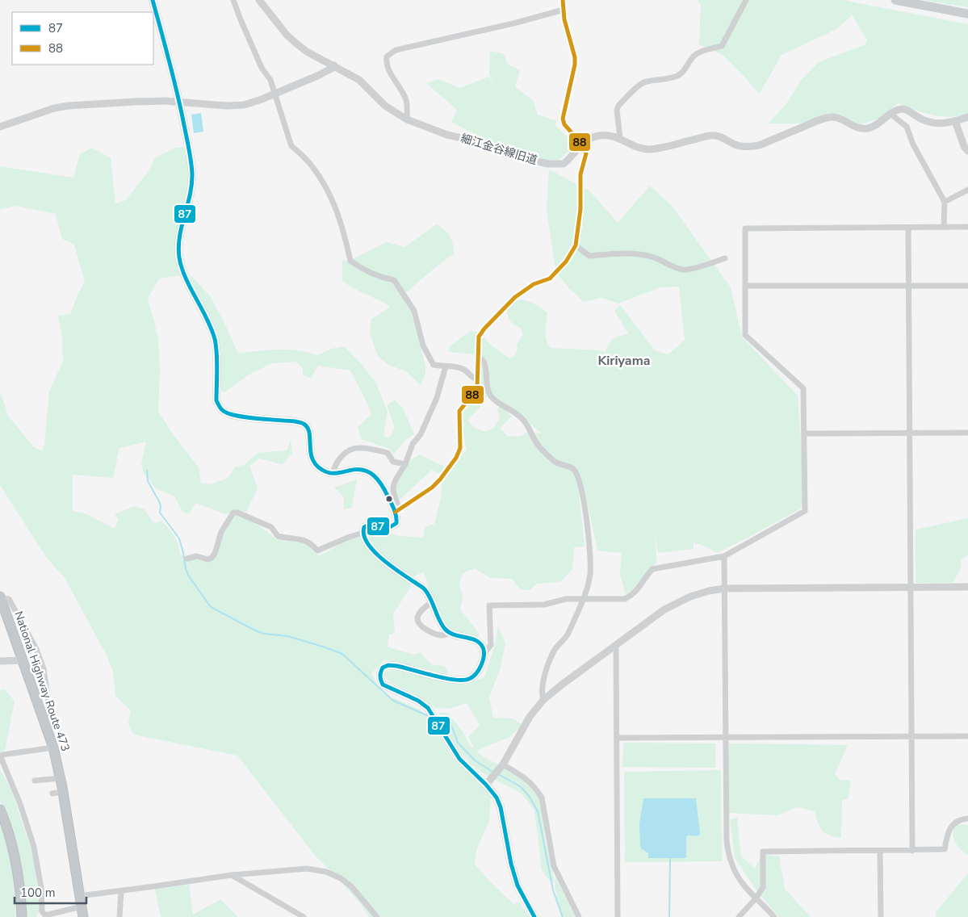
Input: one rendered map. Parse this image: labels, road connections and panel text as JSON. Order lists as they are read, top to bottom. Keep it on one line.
{"streets":{"highway":["National Highway Route 473"],"street":["細江金谷線旧道"]},"districts":["Kiriyama"],"lines":["transit line 87","transit line 88"],"legend":["87","88"],"scale_bar":"100 m"}
